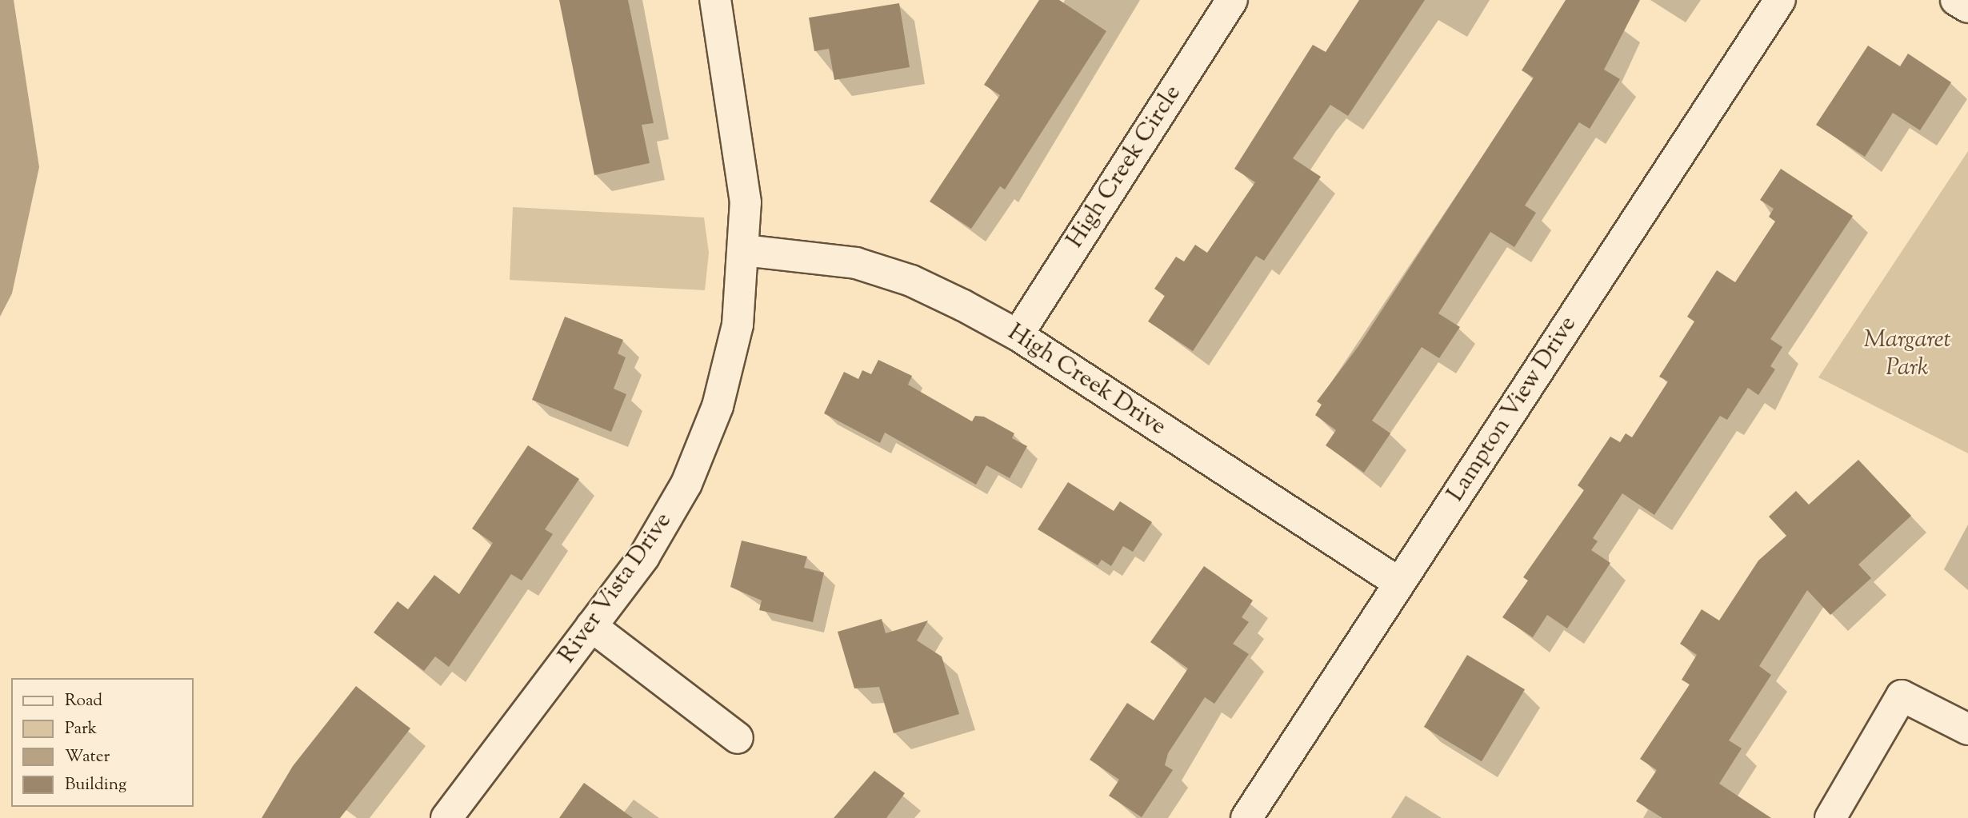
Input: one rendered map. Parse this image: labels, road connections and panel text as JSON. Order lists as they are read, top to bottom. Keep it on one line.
{"streets":{"street":["High Creek Circle","High Creek Drive","Lampton View Drive","River Vista Drive"]},"crossings":[["High Creek Circle","High Creek Drive"],["High Creek Drive","Lampton View Drive"],["High Creek Drive","River Vista Drive"]],"parks":["Margaret Park"],"legend":["Road","Park","Water","Building"]}
